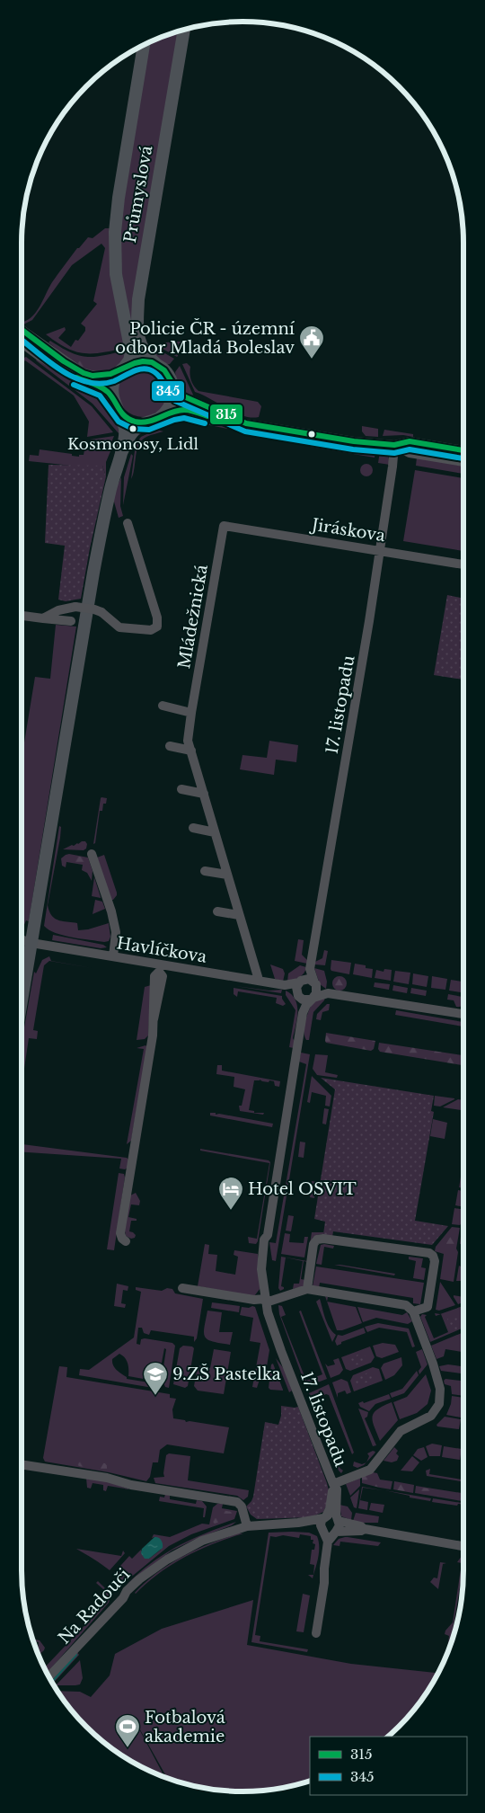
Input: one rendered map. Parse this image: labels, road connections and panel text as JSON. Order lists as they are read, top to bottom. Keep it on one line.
{"streets":{"main road":["Průmyslová"],"street":["Jiráskova","Mládežnická","17. listopadu","Havlíčkova","Na Radouči"]},"crossings":[["Jiráskova","Mládežnická"],["Jiráskova","17. listopadu"],["Mládežnická","Havlíčkova"]],"places":{"public building":["Policie ČR - územní odbor Mladá Boleslav"],"other":["Kosmonosy, Lidl"],"hotel":["Hotel OSVIT"],"school or university":["9.ZŠ Pastelka"],"sports":["Fotbalová akademie"]},"lines":["transit line 315","transit line 345"],"legend":["315","345"]}
